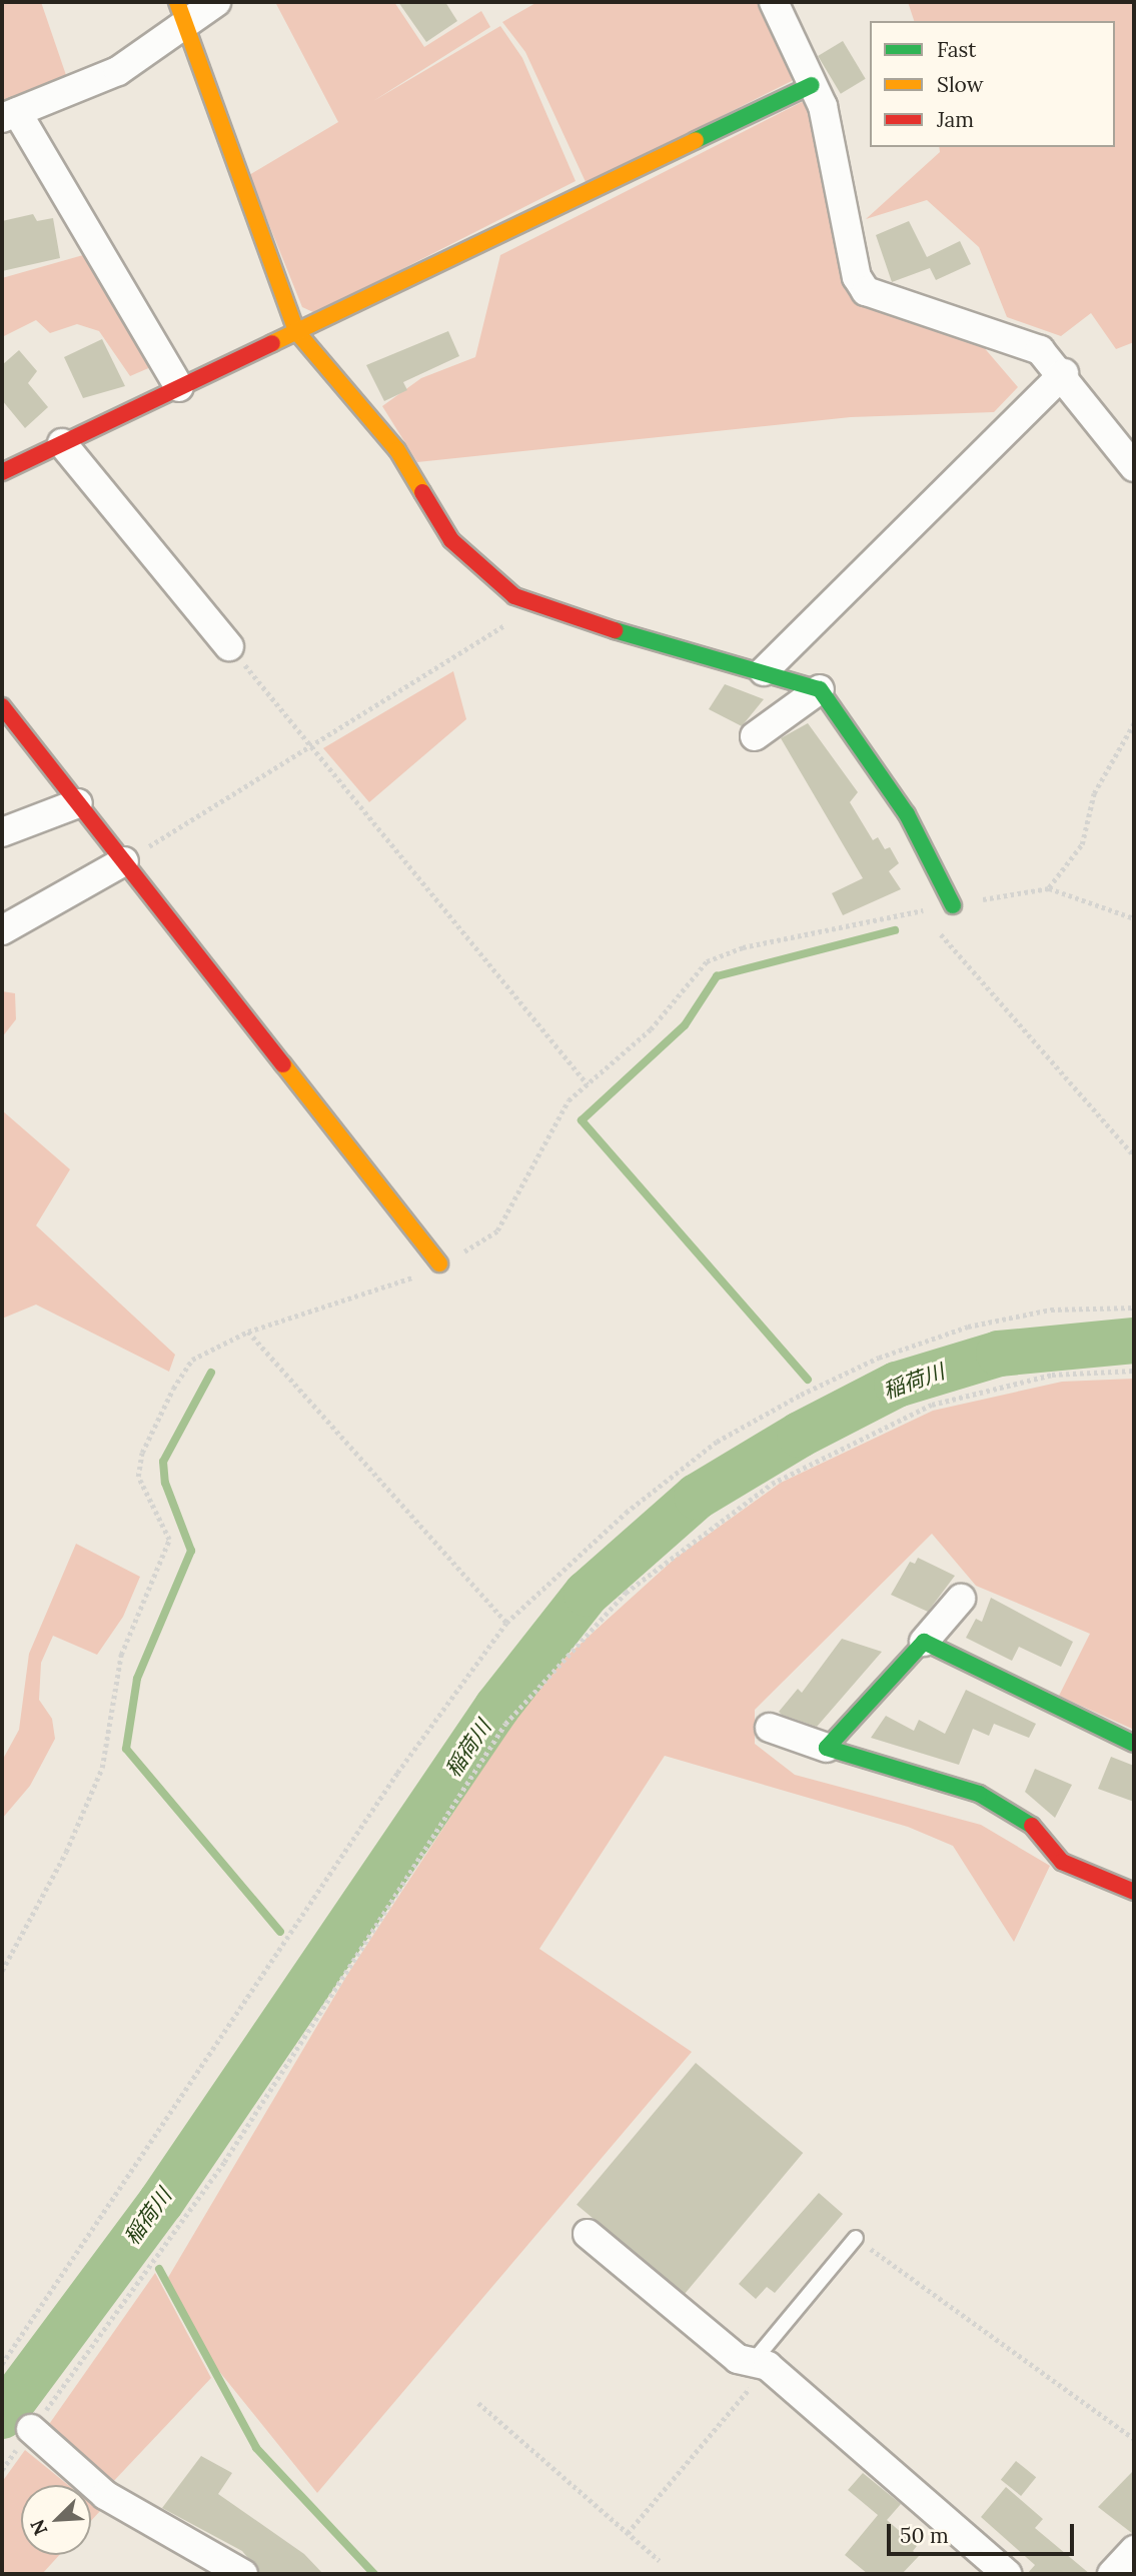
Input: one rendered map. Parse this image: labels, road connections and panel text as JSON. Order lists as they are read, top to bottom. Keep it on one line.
{"water":["稲荷川"],"legend":["Fast","Slow","Jam"],"scale_bar":"50 m","north":"bottom left"}
